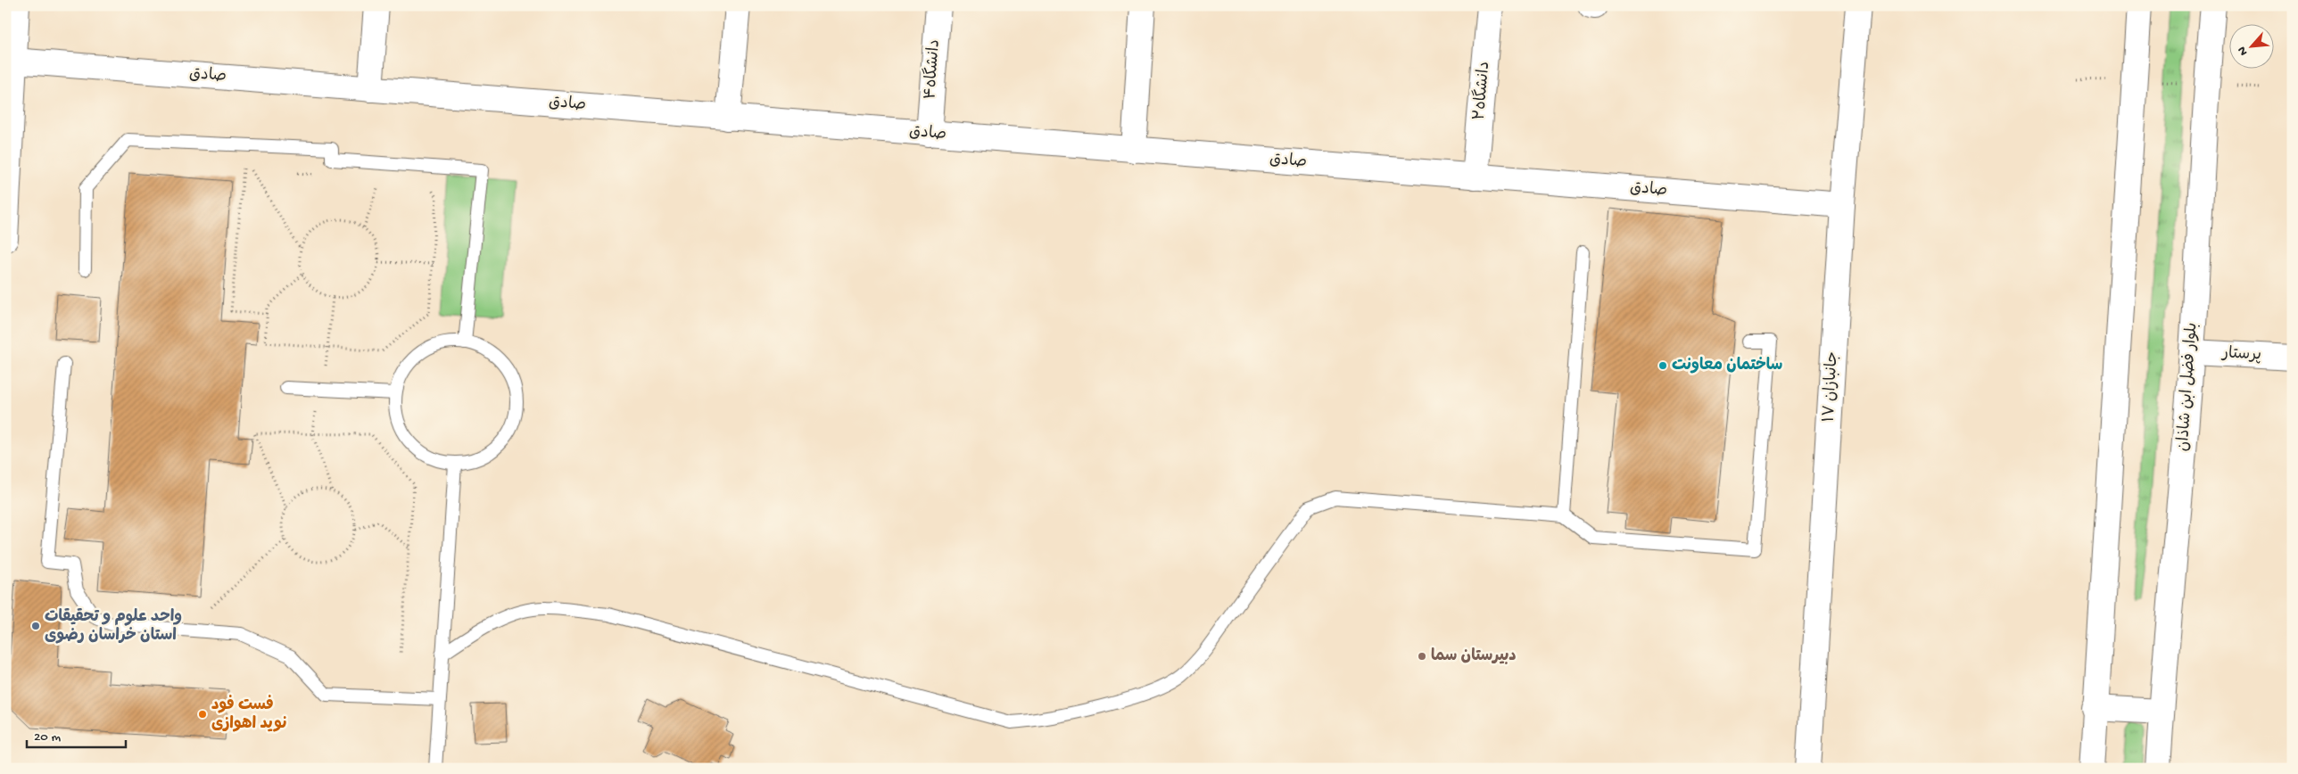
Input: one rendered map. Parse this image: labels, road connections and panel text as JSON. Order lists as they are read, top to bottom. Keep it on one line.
{"streets":{"street":["دانشگاه۴","صادق","دانشگاه۲","پرستار","جانبازان ۱۷","بلوار فضل ابن شاذان"]},"crossings":[["دانشگاه۴","صادق"],["صادق","دانشگاه۲"],["صادق","جانبازان ۱۷"],["پرستار","بلوار فضل ابن شاذان"]],"places":["ساختمان معاونت","واحد علوم و تحقیقات استان خراسان رضوی","دبیرستان سما","فست فود نوید اهوازی"],"scale_bar":"20 m","north":"bottom left"}
